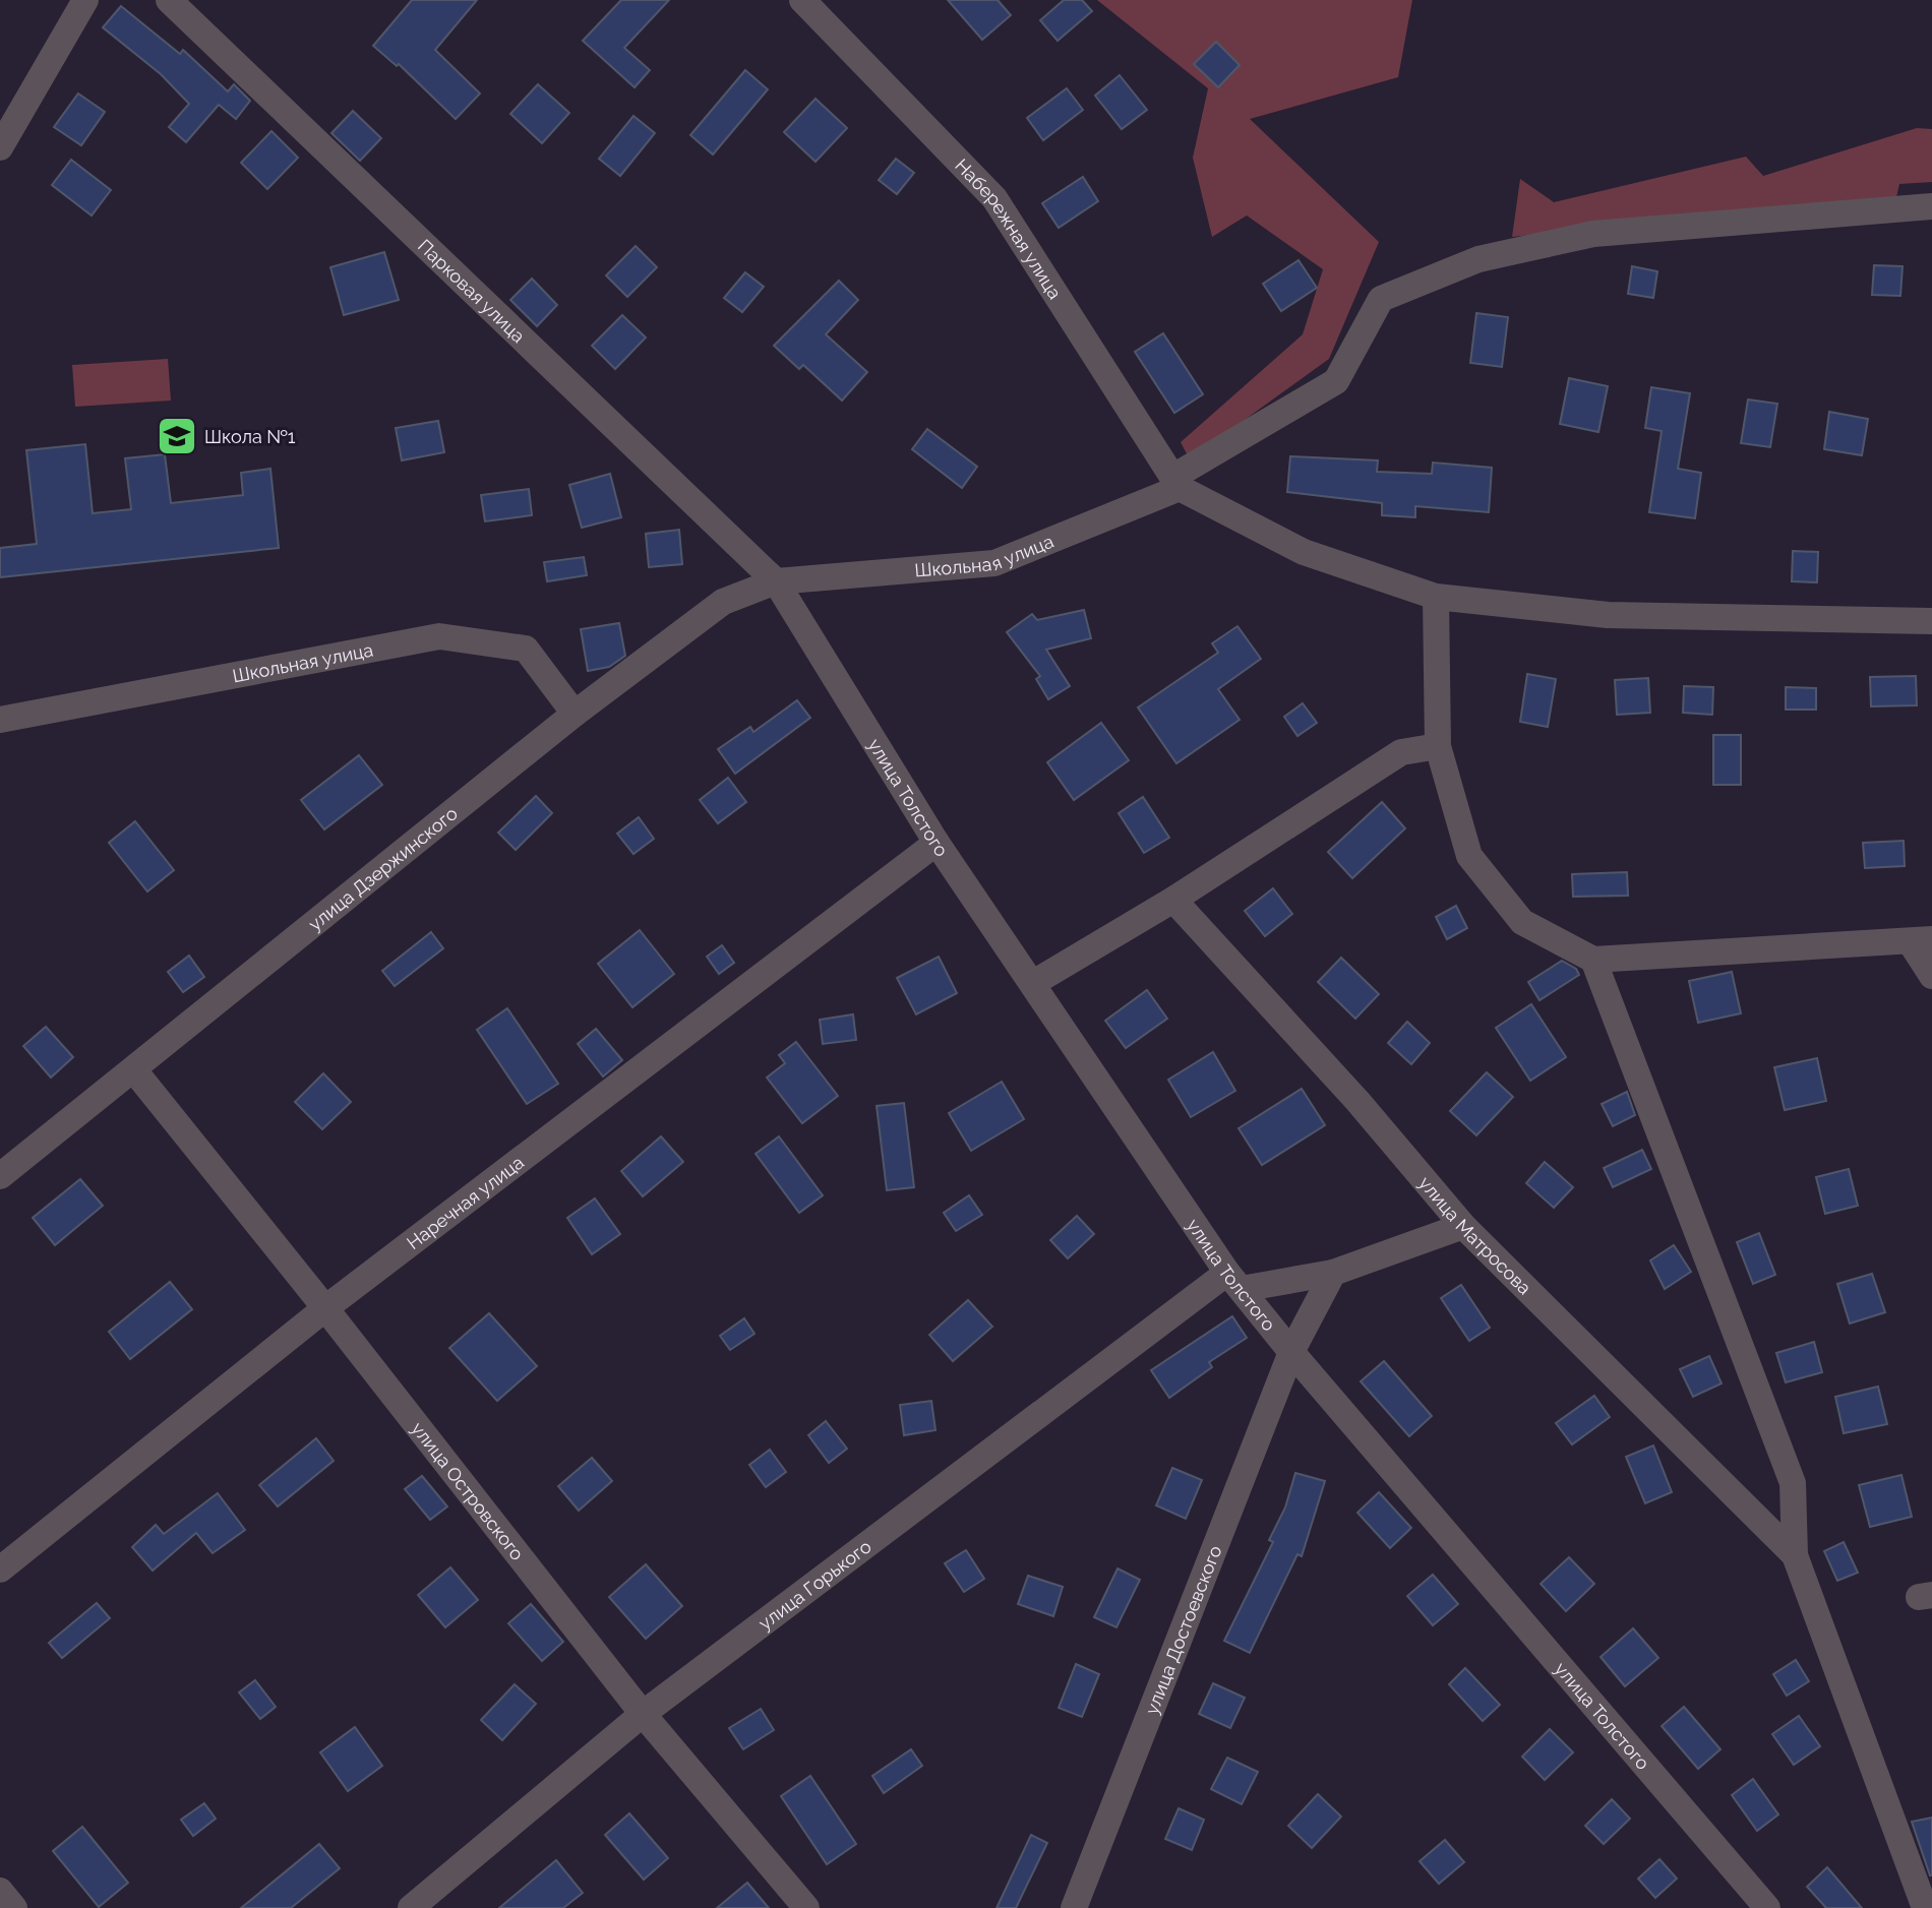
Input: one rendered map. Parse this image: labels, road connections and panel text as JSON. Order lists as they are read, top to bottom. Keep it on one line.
{"streets":{"street":["Набережная улица","Парковая улица","Школьная улица","улица Толстого","улица Дзержинского","Наречная улица","улица Матросова","улица Островского","улица Горького","улица Достоевского"]},"crossings":[["Набережная улица","Школьная улица"],["Парковая улица","Школьная улица"],["Парковая улица","улица Толстого"],["Парковая улица","улица Дзержинского"],["Школьная улица","улица Толстого"],["Школьная улица","улица Дзержинского"],["улица Толстого","улица Дзержинского"],["улица Толстого","Наречная улица"],["улица Толстого","улица Горького"],["улица Толстого","улица Достоевского"],["улица Дзержинского","улица Островского"],["Наречная улица","улица Островского"],["улица Островского","улица Горького"]],"places":{"school or university":["Школа №1"]}}
